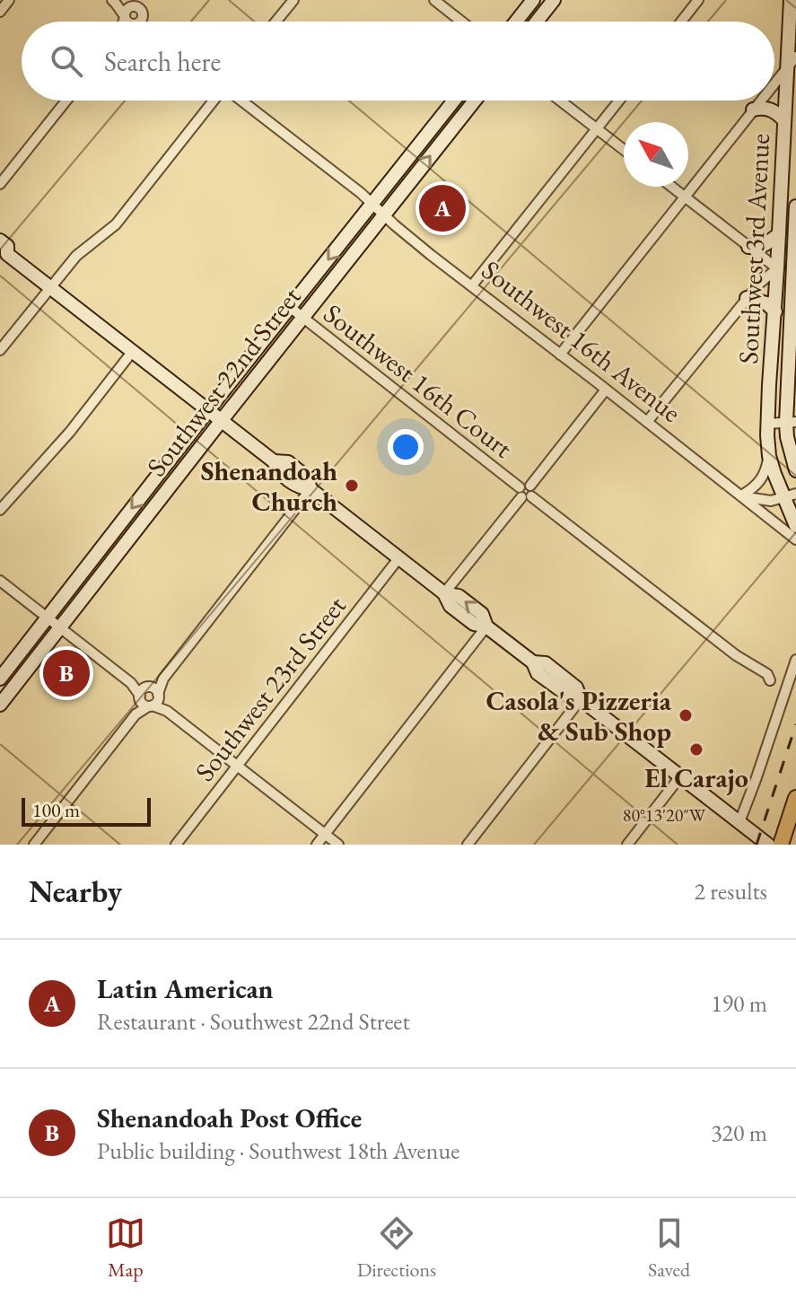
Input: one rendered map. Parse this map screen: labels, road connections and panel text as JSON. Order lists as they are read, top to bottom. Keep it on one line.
{"streets":{"main road":["Southwest 3rd Avenue","Southwest 22nd Street"],"street":["Southwest 16th Avenue","Southwest 16th Court","Southwest 23rd Street"]},"crossings":[["Southwest 16th Avenue","Southwest 22nd Street"],["Southwest 16th Court","Southwest 22nd Street"]],"places":["Shenandoah Church","Casola's Pizzeria & Sub Shop","El Carajo"],"scale_bar":"100 m","north":"top left","page":{"search":"Search here","pins":["A","B"],"scale":"100 m","heading":["Nearby","2 results"],"list":[{"mark":"A","name":"Latin American","note":"Restaurant · Southwest 22nd Street","value":"190 m"},{"mark":"B","name":"Shenandoah Post Office","note":"Public building · Southwest 18th Avenue","value":"320 m"}],"nav":["Map","Directions","Saved"]},"coordinates":["80°13'20\"W"]}
